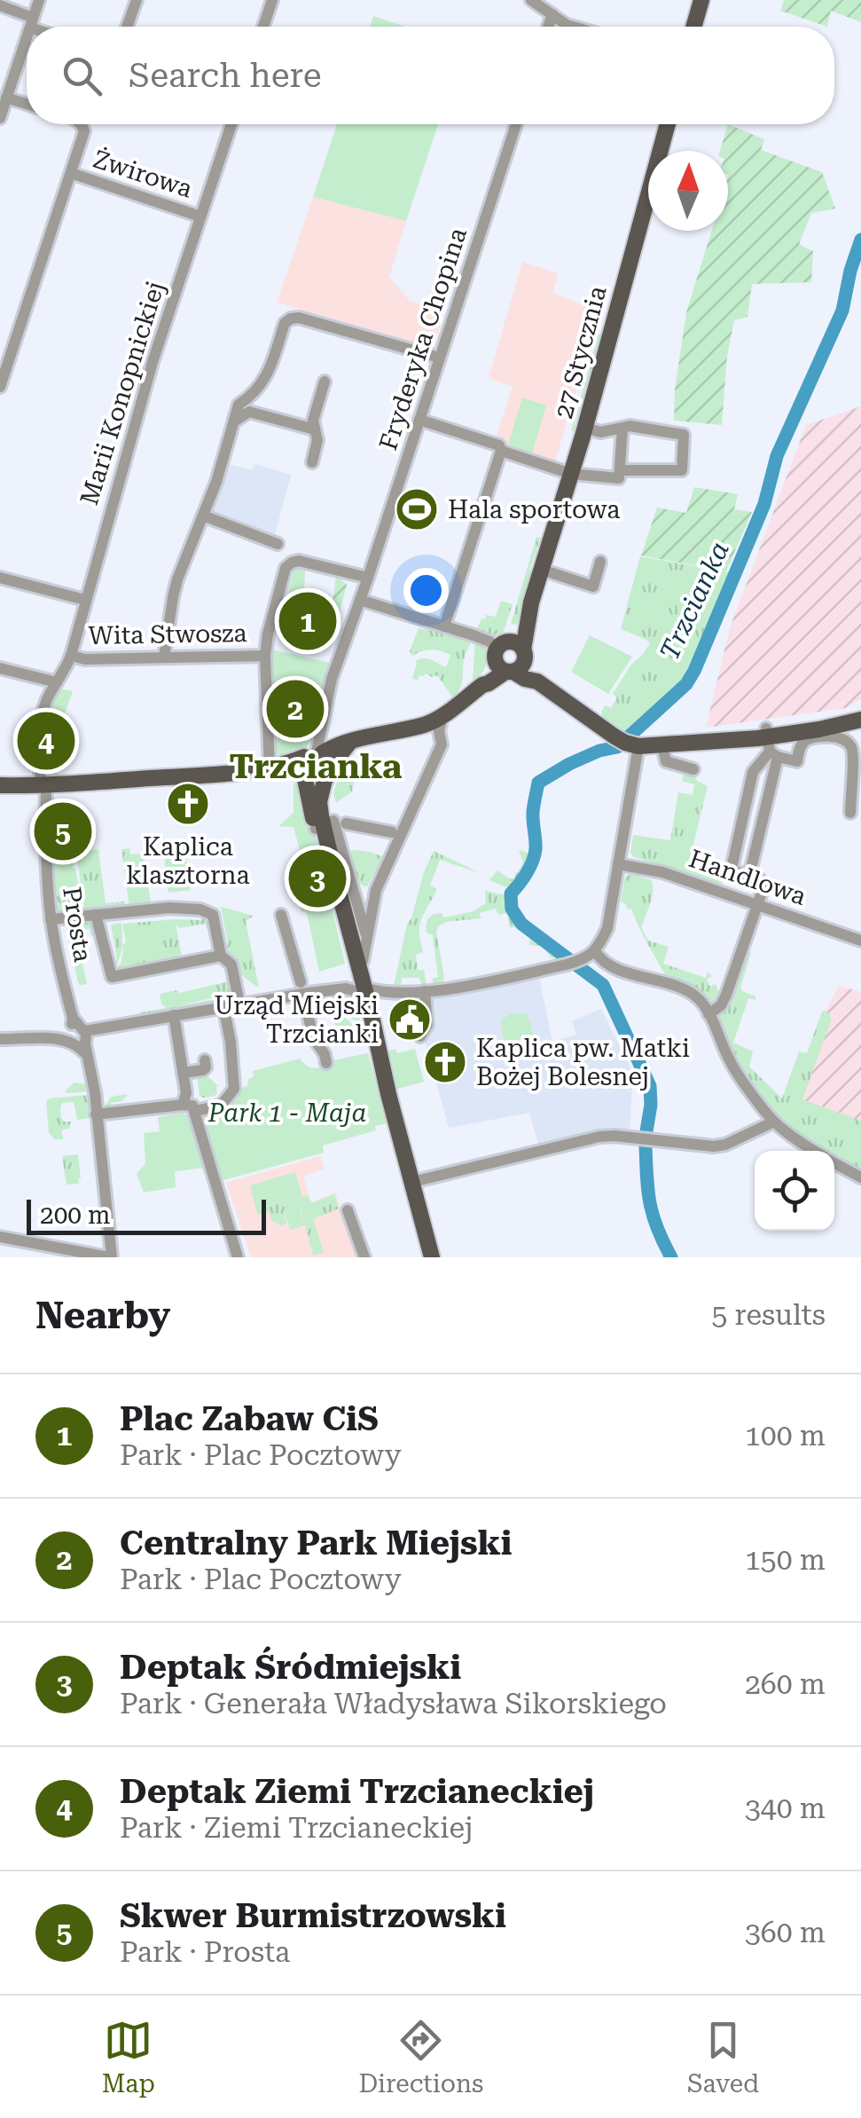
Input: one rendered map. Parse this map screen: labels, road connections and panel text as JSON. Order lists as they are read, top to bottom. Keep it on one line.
{"streets":{"main road":["27 Stycznia"],"street":["Żwirowa","Fryderyka Chopina","Marii Konopnickiej","Wita Stwosza","Handlowa","Prosta"]},"crossings":[["Żwirowa","Marii Konopnickiej"],["Marii Konopnickiej","Wita Stwosza"],["Marii Konopnickiej","Prosta"]],"districts":["Trzcianka"],"water":["Trzcianka"],"parks":["Park 1 - Maja"],"places":{"sports":["Hala sportowa"],"church":["Kaplica klasztorna","Kaplica pw. Matki Bożej Bolesnej"],"public building":["Urząd Miejski Trzcianki"]},"scale_bar":"200 m","north":"top","page":{"search":"Search here","pins":["1","2","4","5","3"],"scale":"200 m","heading":["Nearby","5 results"],"list":[{"mark":"1","name":"Plac Zabaw CiS","note":"Park · Plac Pocztowy","value":"100 m"},{"mark":"2","name":"Centralny Park Miejski","note":"Park · Plac Pocztowy","value":"150 m"},{"mark":"3","name":"Deptak Śródmiejski","note":"Park · Generała Władysława Sikorskiego","value":"260 m"},{"mark":"4","name":"Deptak Ziemi Trzcianeckiej","note":"Park · Ziemi Trzcianeckiej","value":"340 m"},{"mark":"5","name":"Skwer Burmistrzowski","note":"Park · Prosta","value":"360 m"}],"nav":["Map","Directions","Saved"]}}
